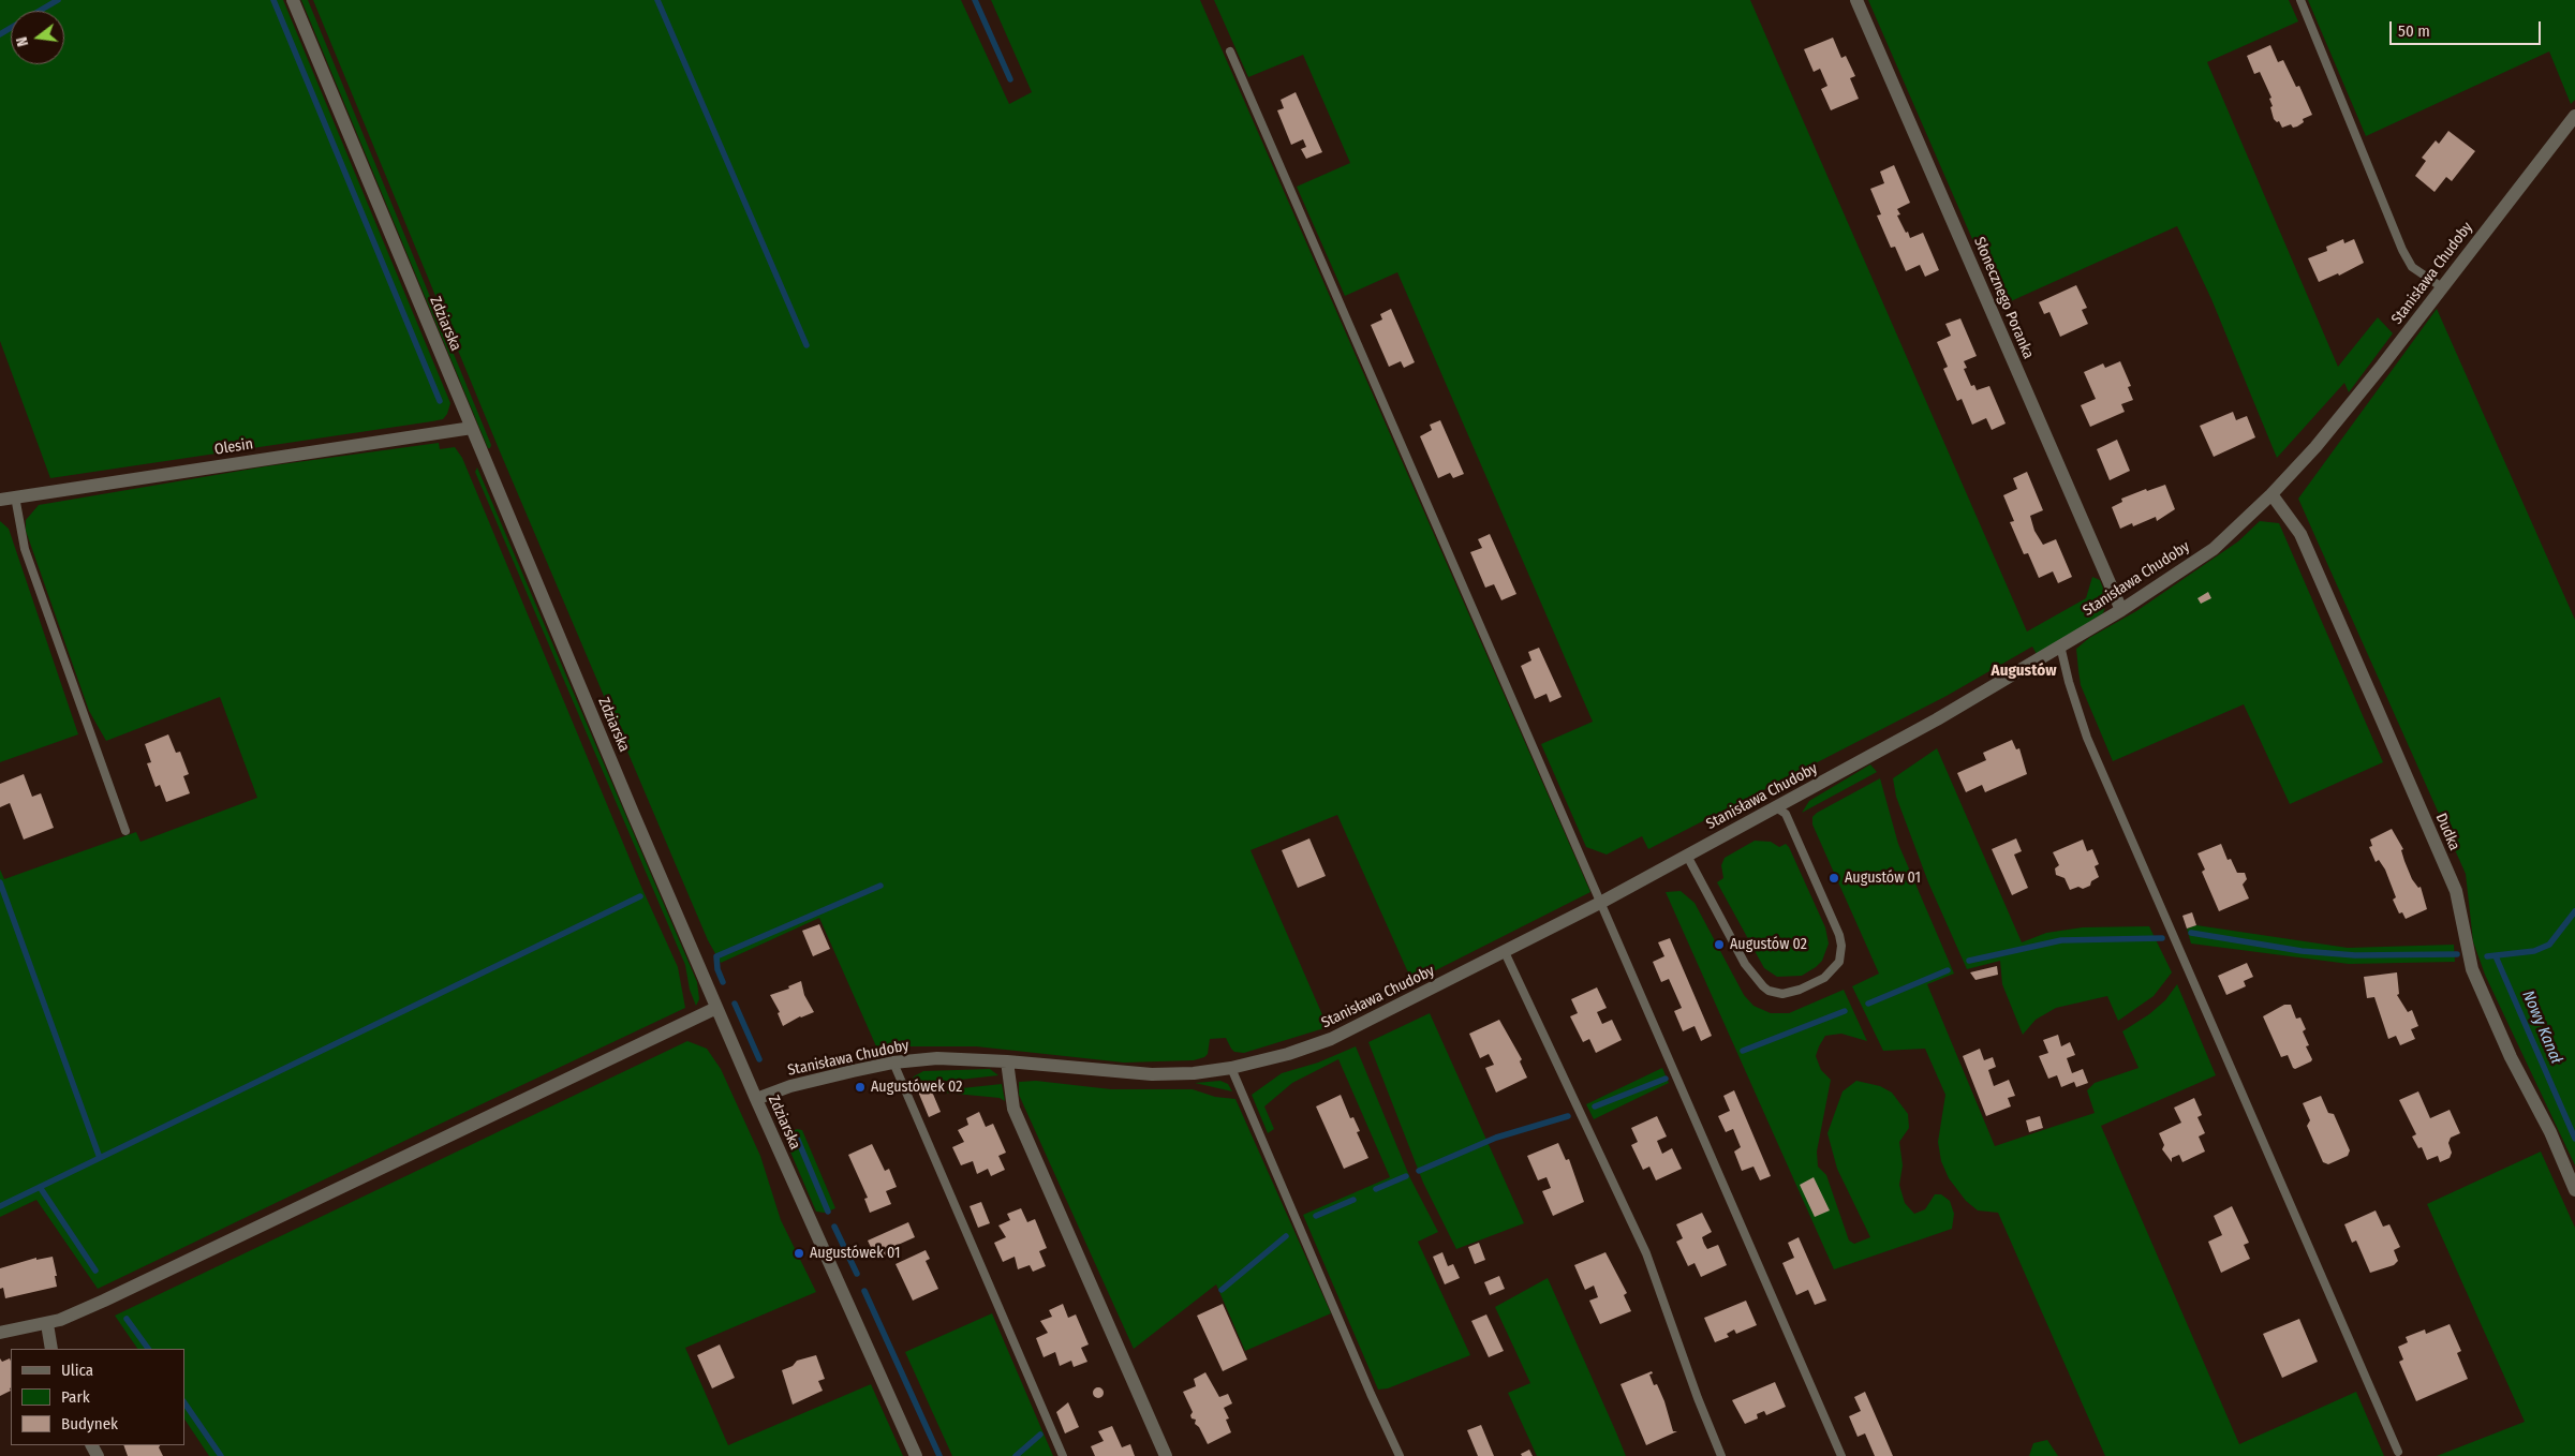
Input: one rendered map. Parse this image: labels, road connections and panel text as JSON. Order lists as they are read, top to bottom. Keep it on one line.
{"streets":{"street":["Stanisława Chudoby","Słonecznego Poranka","Zdziarska","Olesin","Dudka"]},"crossings":[["Stanisława Chudoby","Słonecznego Poranka"],["Stanisława Chudoby","Zdziarska"],["Stanisława Chudoby","Dudka"],["Zdziarska","Olesin"]],"districts":["Augustów"],"water":["Nowy Kanał"],"places":["Augustów 01","Augustów 02","Augustówek 02","Augustówek 01"],"legend":["Ulica","Park","Budynek"],"scale_bar":"50 m","north":"left"}
